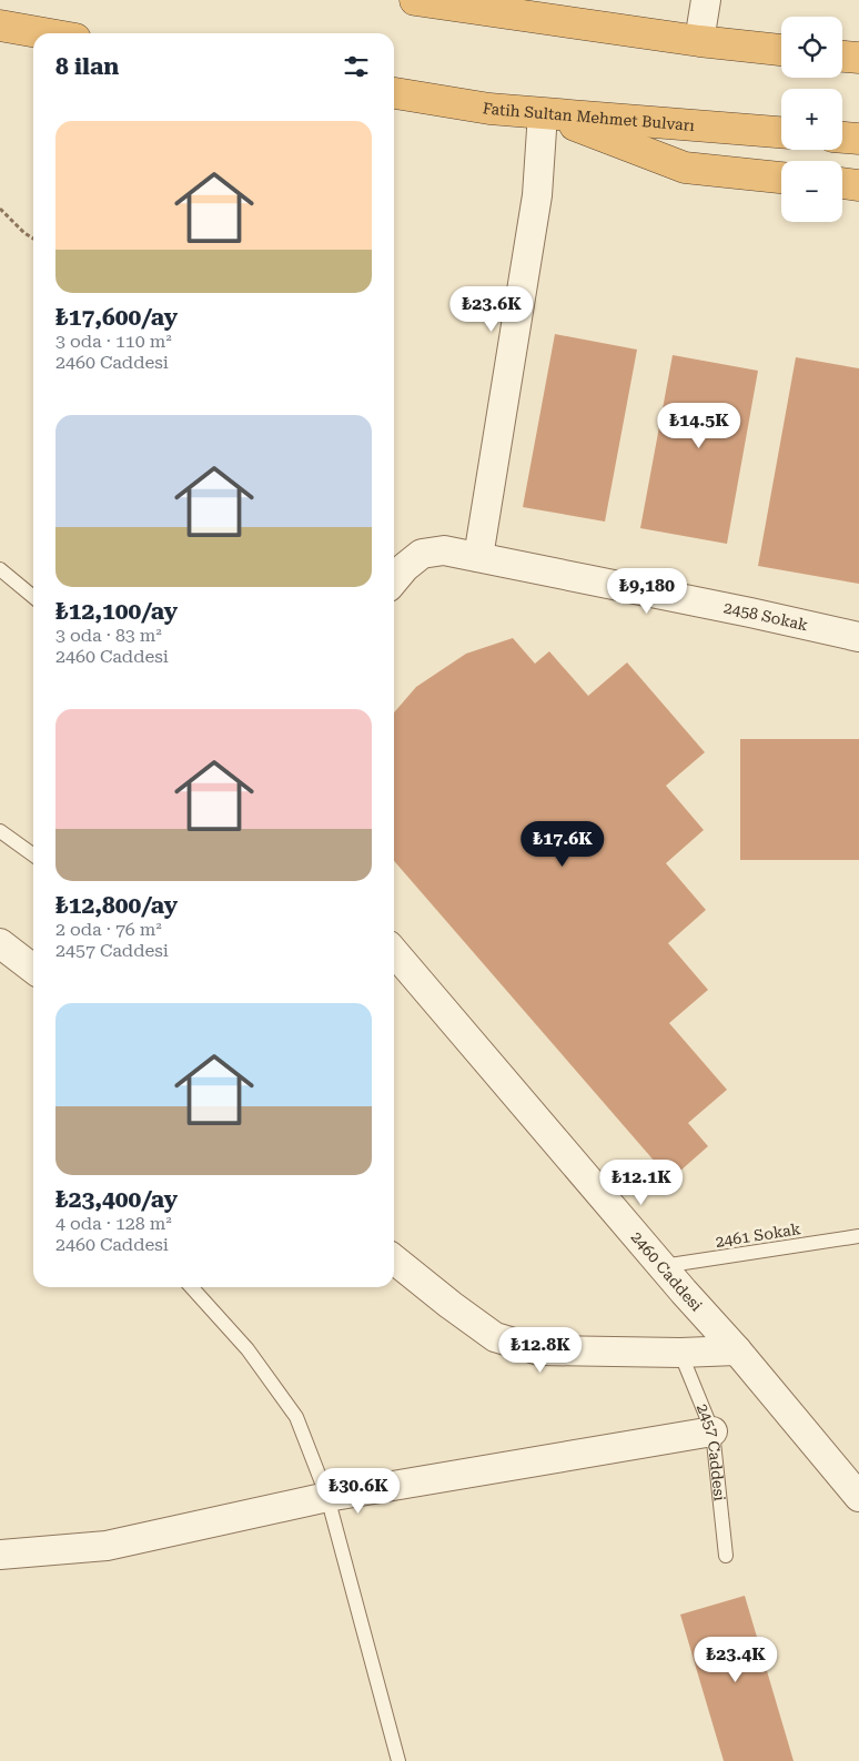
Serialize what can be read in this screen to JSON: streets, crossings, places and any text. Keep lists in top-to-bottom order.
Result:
{
  "streets": {
    "highway": ["Fatih Sultan Mehmet Bulvarı"],
    "street": ["2458 Sokak", "2460 Caddesi"],
    "lane": ["2461 Sokak", "2457 Caddesi"]
  },
  "crossings": [
    ["2461 Sokak", "2460 Caddesi"]
  ],
  "page": {
    "map_buttons": ["+", "−"],
    "heading": "8 ilan",
    "list": [
      {
        "name": "₺17,600/ay",
        "note": "3 oda · 110 m² · 2460 Caddesi"
      },
      {
        "name": "₺12,100/ay",
        "note": "3 oda · 83 m² · 2460 Caddesi"
      },
      {
        "name": "₺12,800/ay",
        "note": "2 oda · 76 m² · 2457 Caddesi"
      },
      {
        "name": "₺23,400/ay",
        "note": "4 oda · 128 m² · 2460 Caddesi"
      }
    ],
    "price": [
      "₺23.6K",
      "₺14.5K",
      "₺9,180",
      "₺17.6K",
      "₺12.1K",
      "₺12.8K",
      "₺30.6K",
      "₺23.4K"
    ]
  }
}
